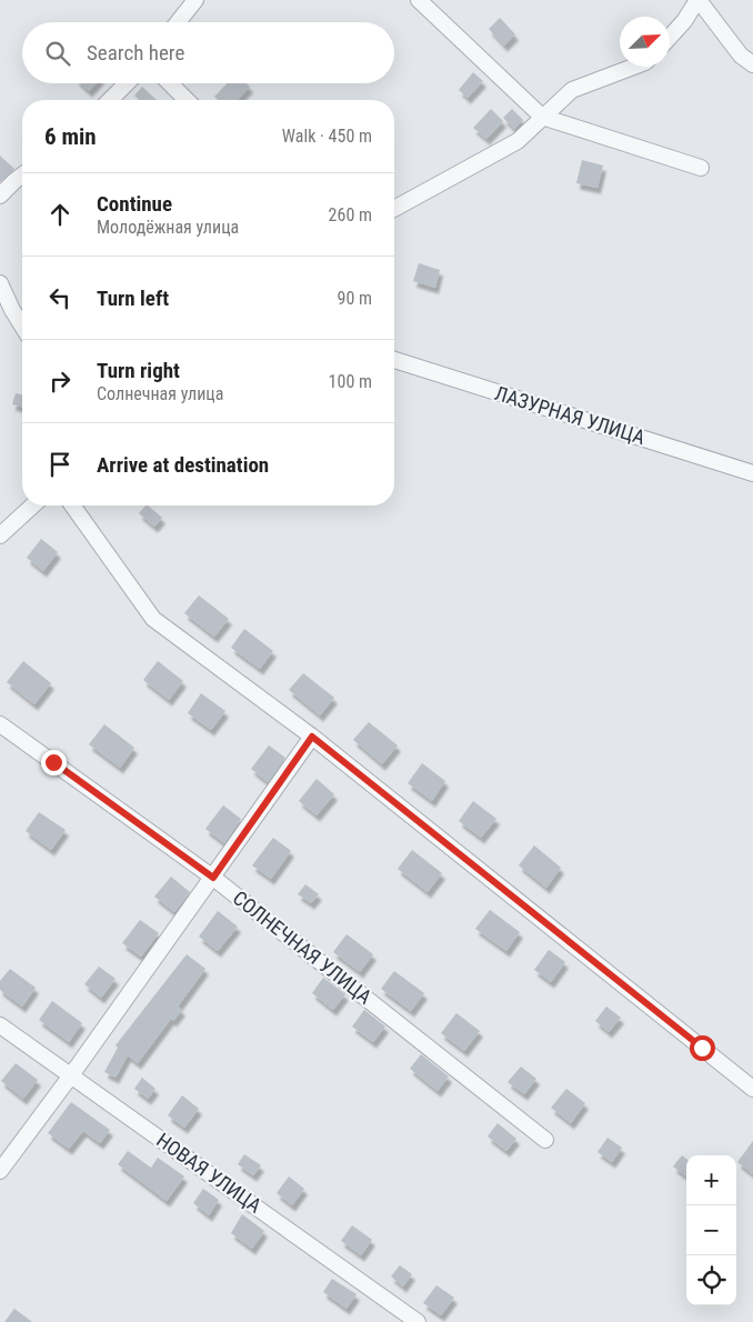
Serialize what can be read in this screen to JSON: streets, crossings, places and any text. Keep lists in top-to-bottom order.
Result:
{
  "streets": {
    "street": ["ЛАЗУРНАЯ УЛИЦА", "СОЛНЕЧНАЯ УЛИЦА", "НОВАЯ УЛИЦА"]
  },
  "north": "top right",
  "page": {
    "search": "Search here",
    "heading": ["6 min", "Walk · 450 m"],
    "list": [
      ["Continue", "Молодёжная улица", "260 m"],
      ["Turn left", "90 m"],
      ["Turn right", "Солнечная улица", "100 m"],
      "Arrive at destination"
    ],
    "map_buttons": ["+", "−"]
  }
}
